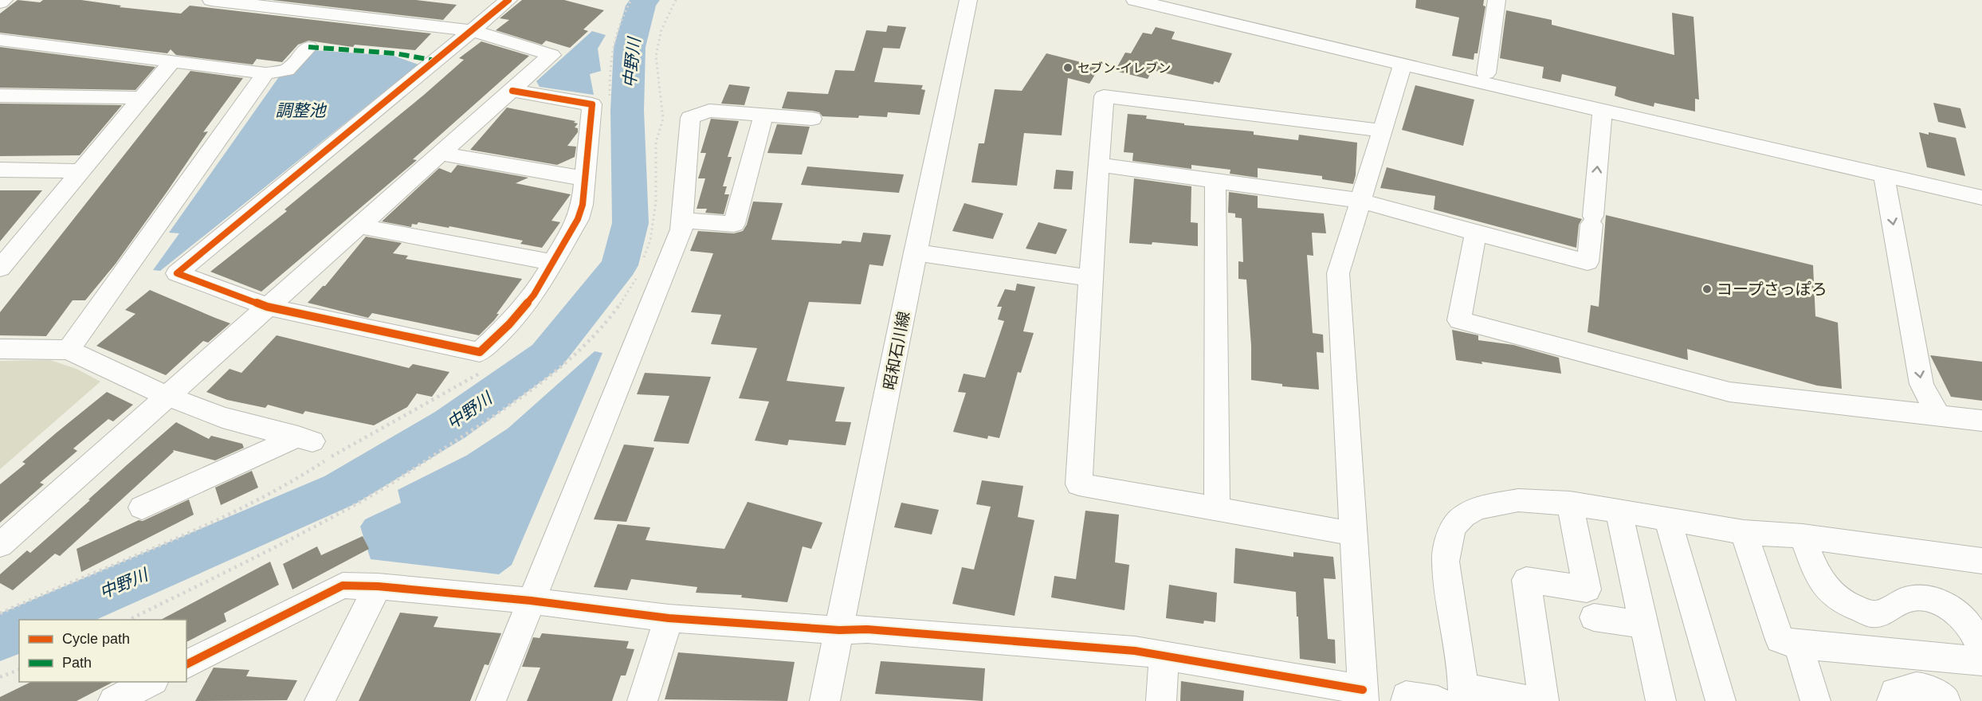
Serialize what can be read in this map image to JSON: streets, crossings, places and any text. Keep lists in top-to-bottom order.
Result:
{
  "streets": {
    "street": ["昭和石川線"]
  },
  "water": ["中野川", "調整池"],
  "places": ["セブン-イレブン", "コープさっぽろ"],
  "legend": ["Cycle path", "Path"]
}
